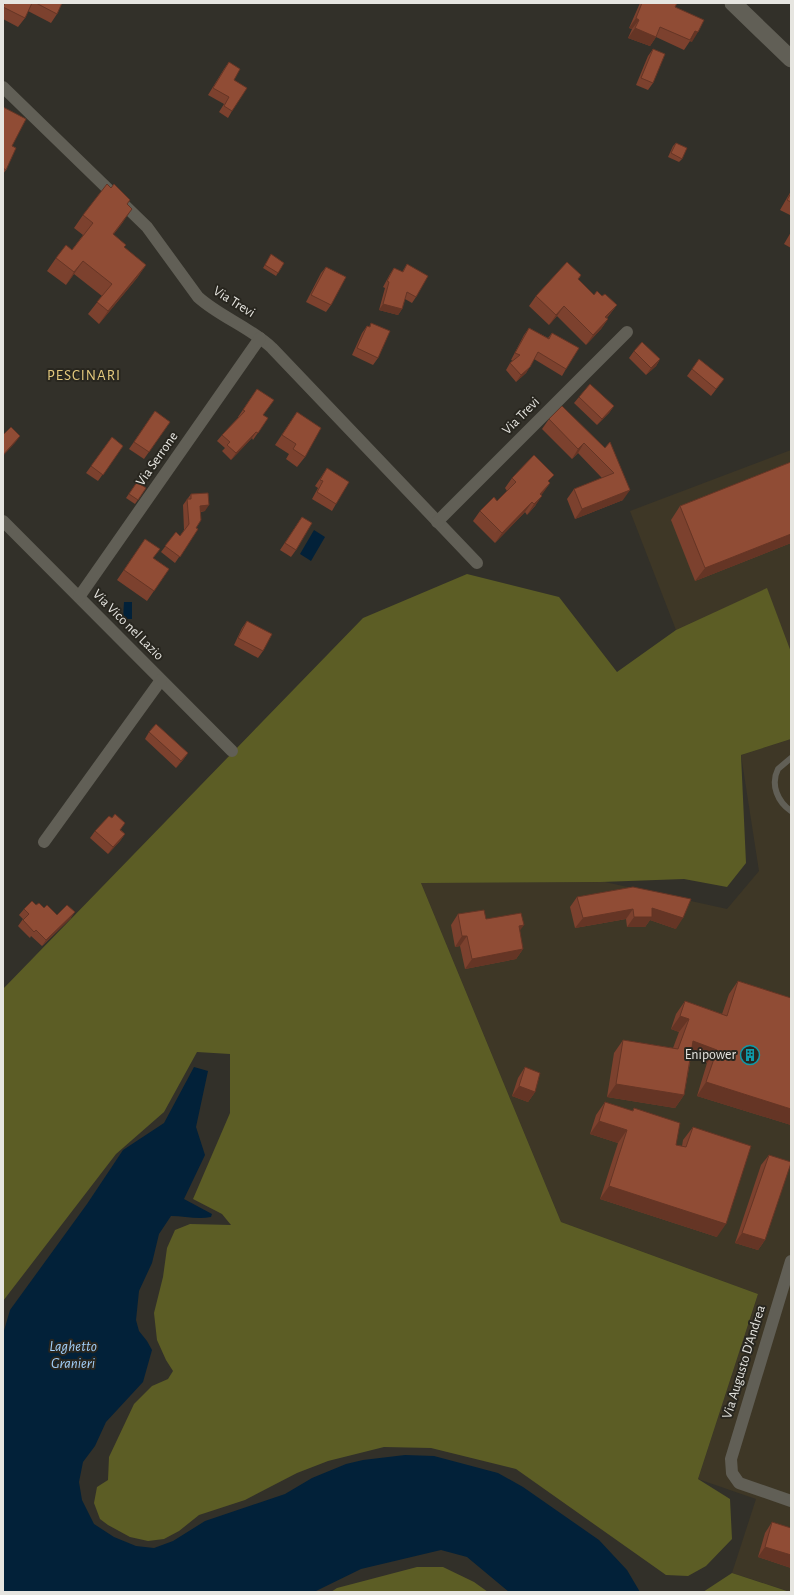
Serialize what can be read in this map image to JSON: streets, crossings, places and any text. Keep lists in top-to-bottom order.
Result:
{
  "streets": {
    "street": [
      "Via Trevi",
      "Via Serrone",
      "Via Vico nel Lazio",
      "Via Augusto D'Andrea"
    ]
  },
  "crossings": [
    ["Via Trevi", "Via Serrone"],
    ["Via Serrone", "Via Vico nel Lazio"]
  ],
  "districts": ["PESCINARI"],
  "water": ["Laghetto Granieri"],
  "places": {
    "building": ["Enipower"]
  }
}
